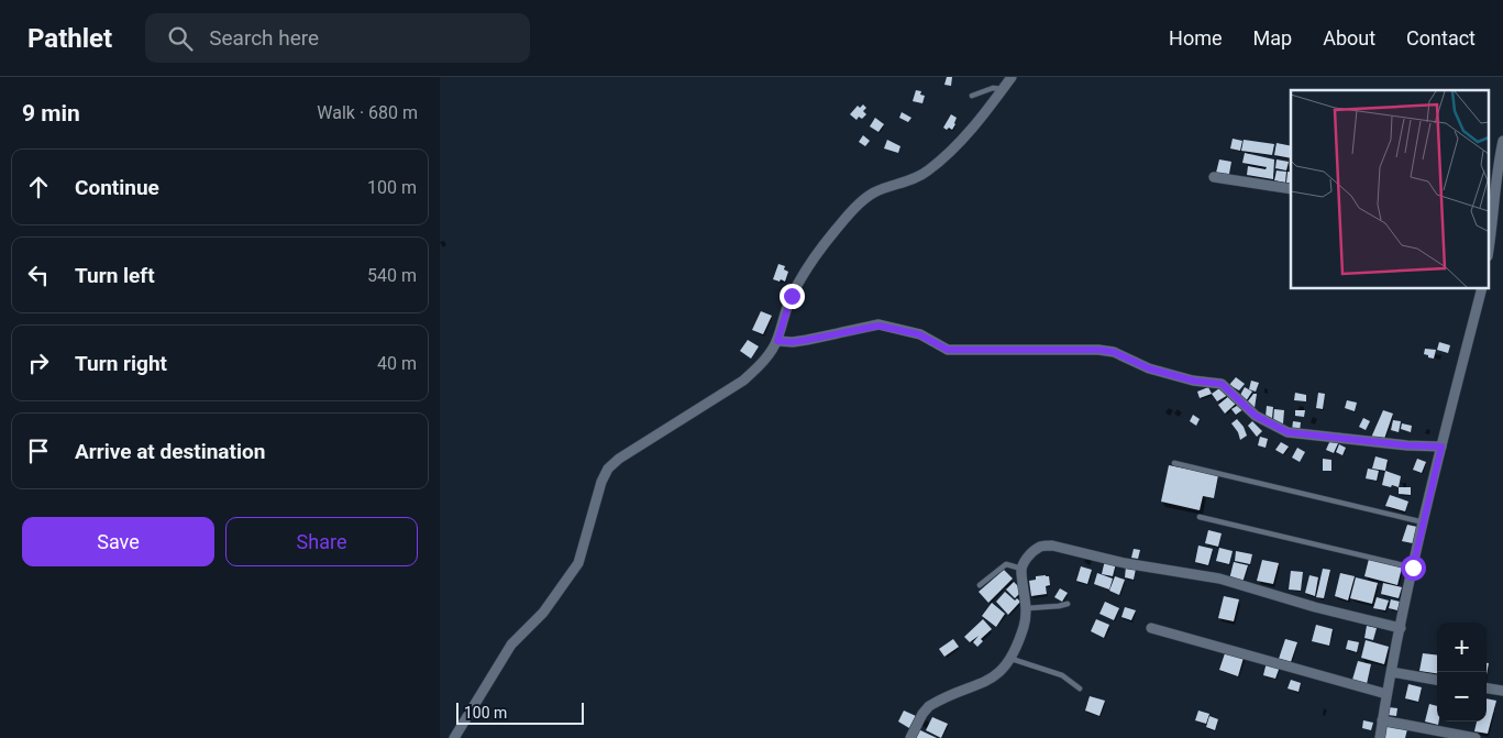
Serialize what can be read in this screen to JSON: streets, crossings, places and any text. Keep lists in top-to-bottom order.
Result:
{
  "scale_bar": "100 m",
  "page": {
    "header": "Pathlet",
    "search": "Search here",
    "nav": [
      "Home",
      "Map",
      "About",
      "Contact"
    ],
    "heading": ["9 min", "Walk · 680 m"],
    "list": [
      ["Continue", "100 m"],
      ["Turn left", "540 m"],
      ["Turn right", "40 m"],
      "Arrive at destination"
    ],
    "buttons": ["Save", "Share"],
    "map_buttons": ["+", "−"],
    "scale": "100 m"
  }
}
